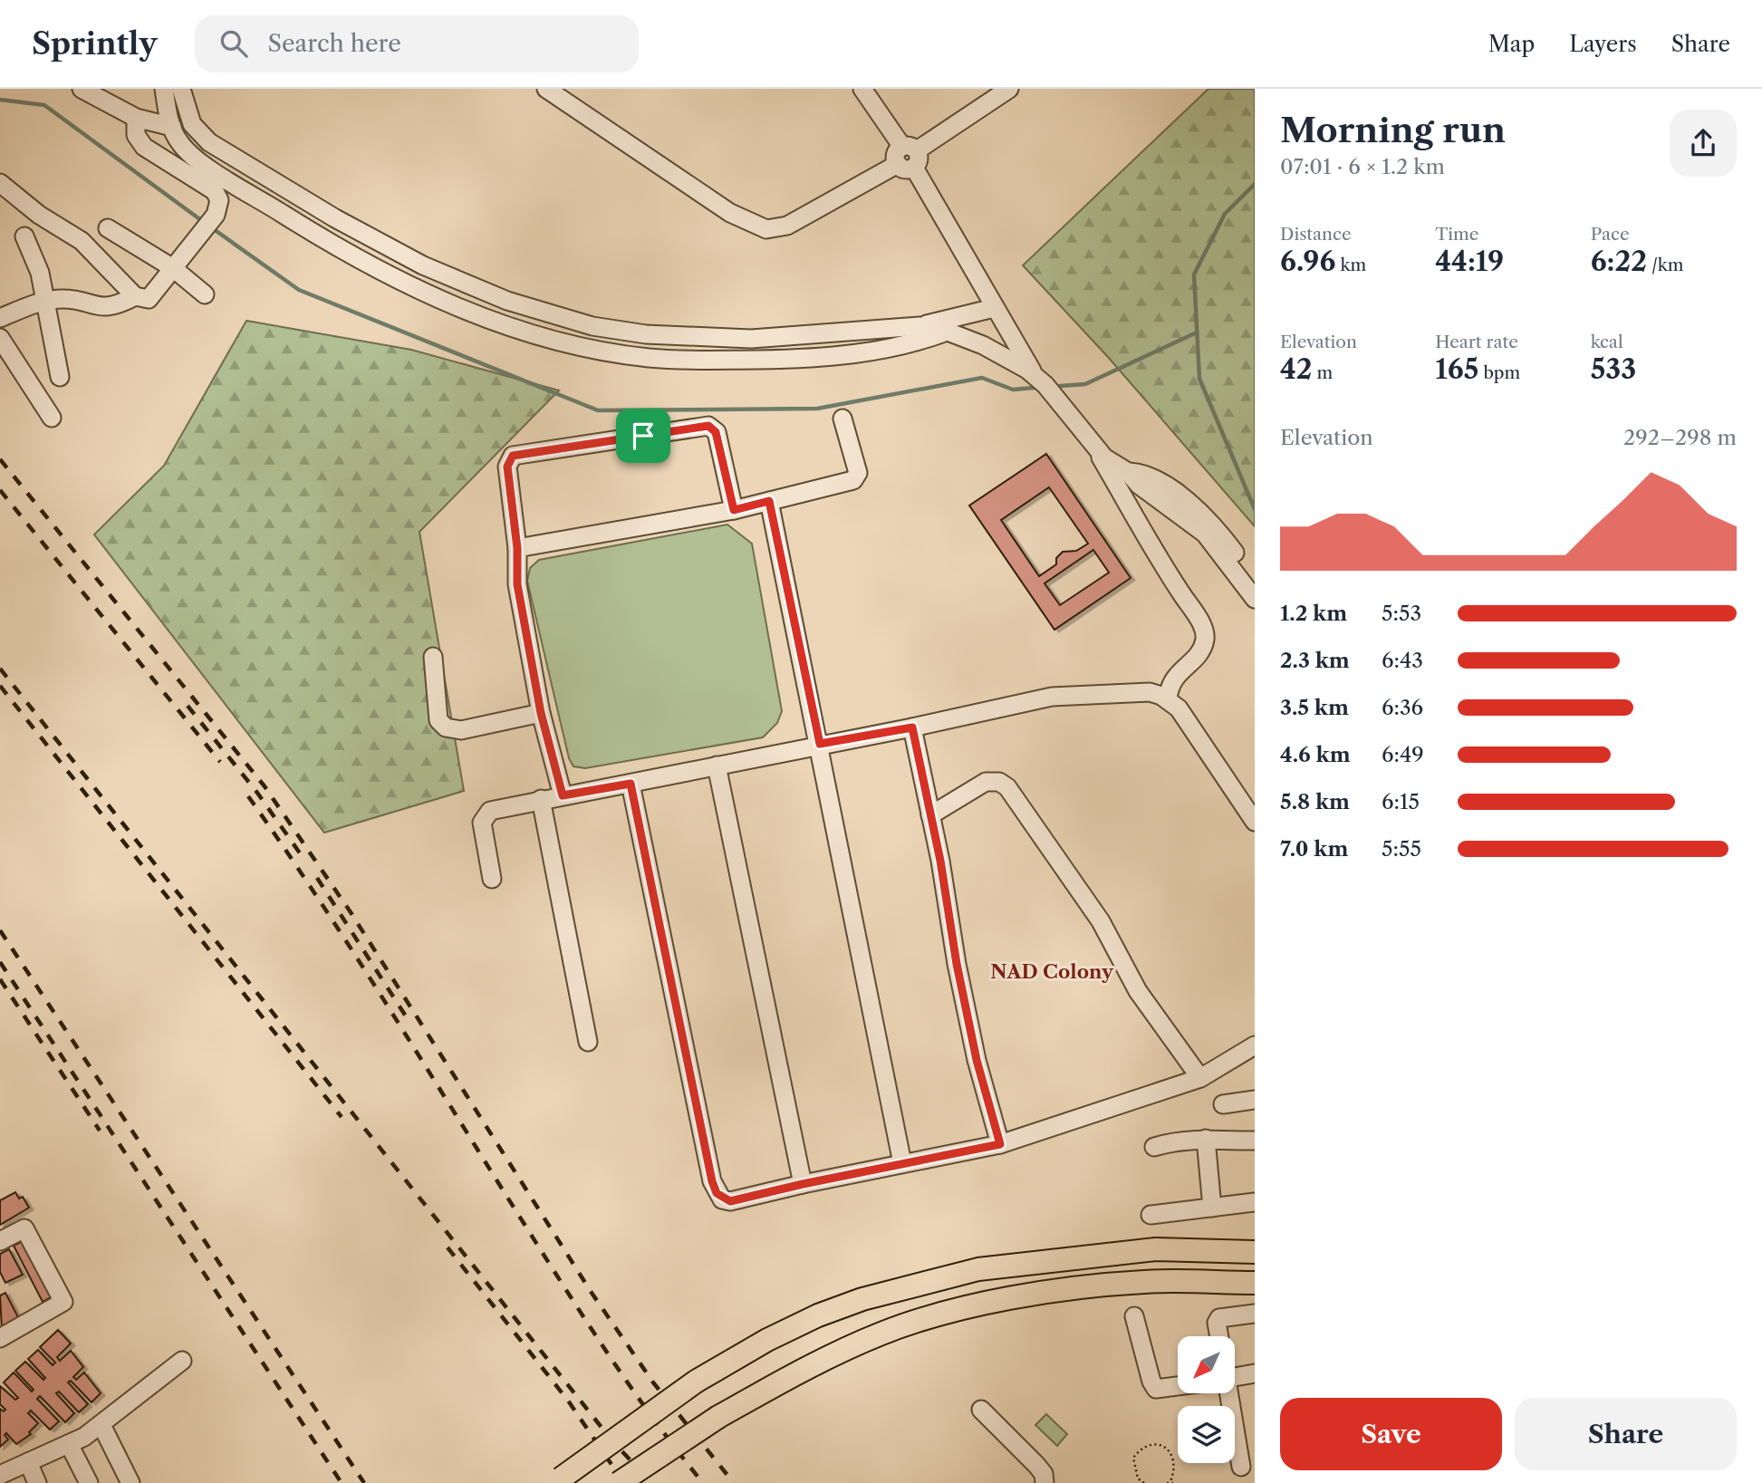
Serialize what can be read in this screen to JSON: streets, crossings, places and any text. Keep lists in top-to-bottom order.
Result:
{
  "districts": ["NAD Colony"],
  "north": "bottom left",
  "page": {
    "header": "Sprintly",
    "search": "Search here",
    "nav": ["Map", "Layers", "Share"],
    "heading": ["Morning run", "07:01 · 6 × 1.2 km"],
    "stats": [
      ["Distance", "6.96 km"],
      ["Time", "44:19"],
      ["Pace", "6:22 /km"],
      ["Elevation", "42 m"],
      ["Heart rate", "165 bpm"],
      ["kcal", "533"]
    ],
    "chart": ["Elevation", "292–298 m"],
    "list": [
      {
        "name": "1.2 km",
        "note": "5:53"
      },
      {
        "name": "2.3 km",
        "note": "6:43"
      },
      {
        "name": "3.5 km",
        "note": "6:36"
      },
      {
        "name": "4.6 km",
        "note": "6:49"
      },
      {
        "name": "5.8 km",
        "note": "6:15"
      },
      {
        "name": "7.0 km",
        "note": "5:55"
      }
    ],
    "buttons": ["Save", "Share"]
  }
}
